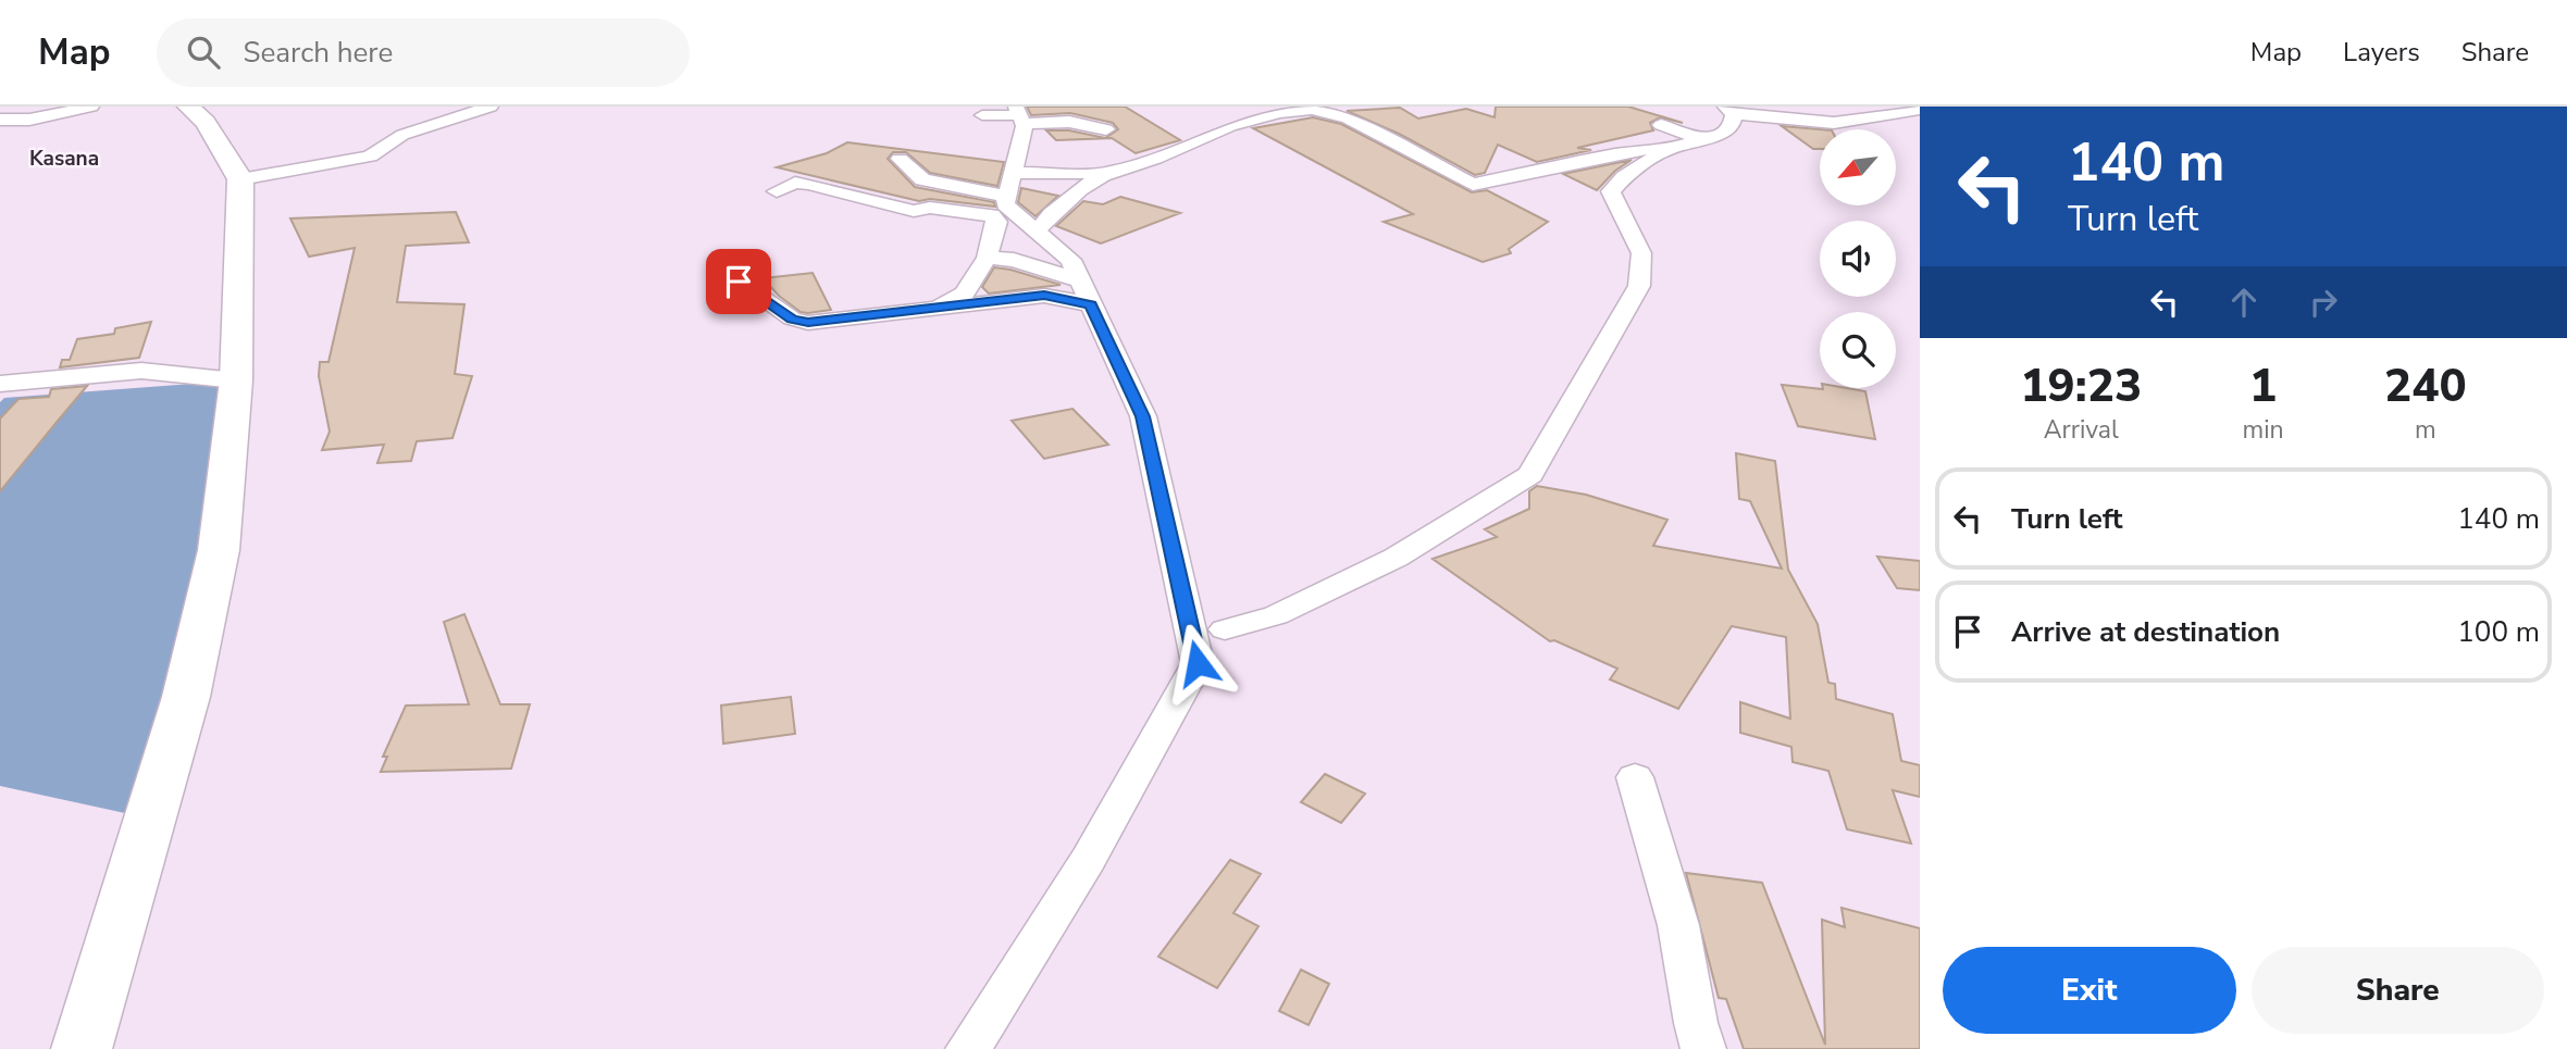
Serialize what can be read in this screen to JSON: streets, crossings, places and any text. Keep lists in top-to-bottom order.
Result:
{
  "districts": ["Kasana"],
  "north": "bottom left",
  "page": {
    "header": "Map",
    "search": "Search here",
    "nav": ["Map", "Layers", "Share"],
    "turn": ["140 m", "Turn left"],
    "eta": [
      "19:23",
      "Arrival",
      "1",
      "min",
      "240",
      "m"
    ],
    "list": [
      {
        "name": "Turn left",
        "value": "140 m"
      },
      {
        "name": "Arrive at destination",
        "value": "100 m"
      }
    ],
    "buttons": ["Exit", "Share"]
  }
}
